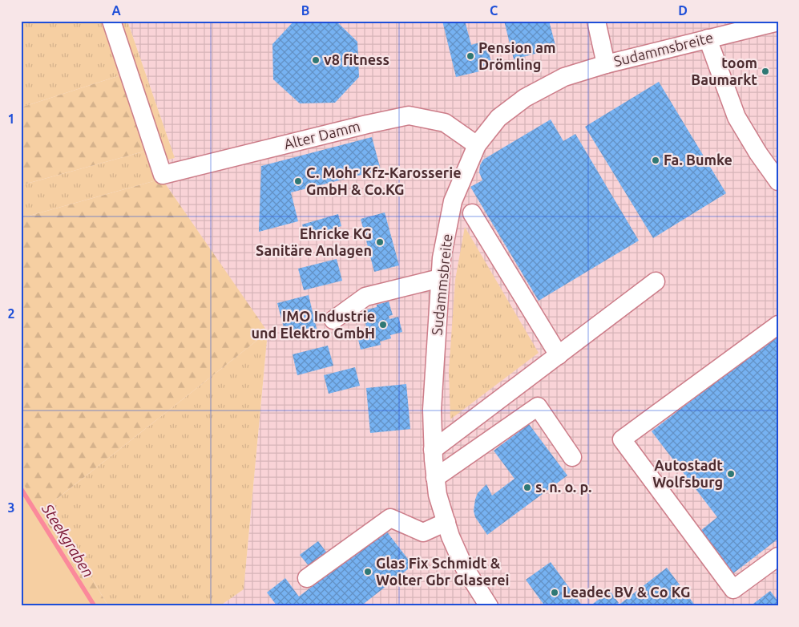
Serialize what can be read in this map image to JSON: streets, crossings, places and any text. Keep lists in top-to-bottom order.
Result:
{
  "streets": {
    "street": ["Sudammsbreite", "Alter Damm"]
  },
  "crossings": [
    ["Sudammsbreite", "Alter Damm"]
  ],
  "water": ["Steekgraben"],
  "places": [
    "Pension am Drömling",
    "v8 fitness",
    "toom Baumarkt",
    "Fa. Bumke",
    "C. Mohr Kfz-Karosserie GmbH & Co.KG",
    "Ehricke KG Sanitäre Anlagen",
    "IMO Industrie und Elektro GmbH",
    "Autostadt Wolfsburg",
    "s. n. o. p.",
    "Glas Fix Schmidt & Wolter Gbr Glaserei",
    "Leadec BV & Co KG"
  ],
  "grid": {
    "columns": [
      "A",
      "B",
      "C",
      "D"
    ],
    "rows": ["1", "2", "3"]
  }
}
